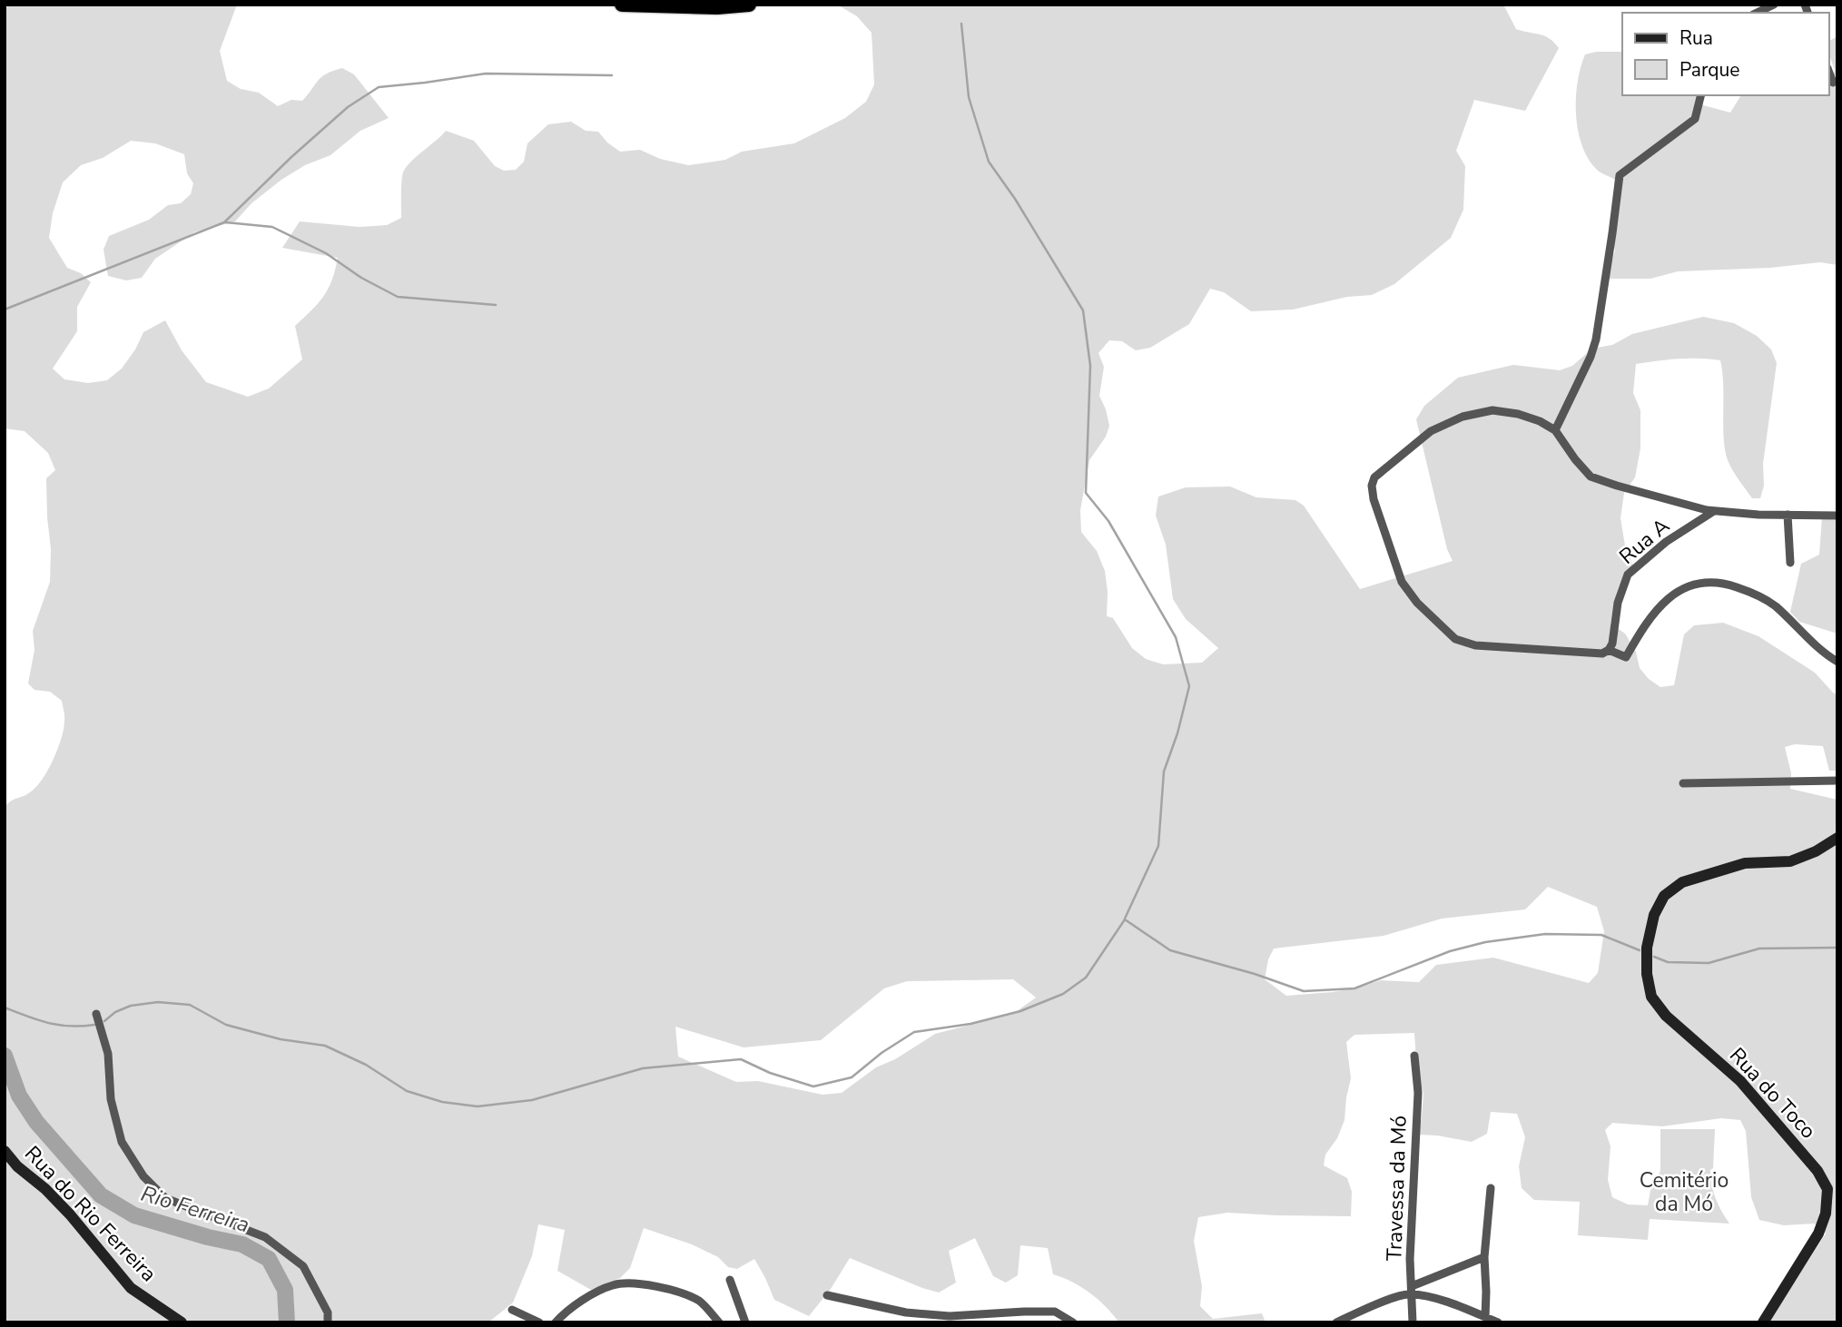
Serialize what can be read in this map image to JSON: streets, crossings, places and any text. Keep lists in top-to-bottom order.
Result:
{
  "streets": {
    "street": [
      "Rua A",
      "Rua do Toco",
      "Travessa da Mó",
      "Rua do Rio Ferreira"
    ]
  },
  "water": ["Rio Ferreira"],
  "parks": ["Cemitério da Mó"],
  "legend": ["Rua", "Parque"]
}
